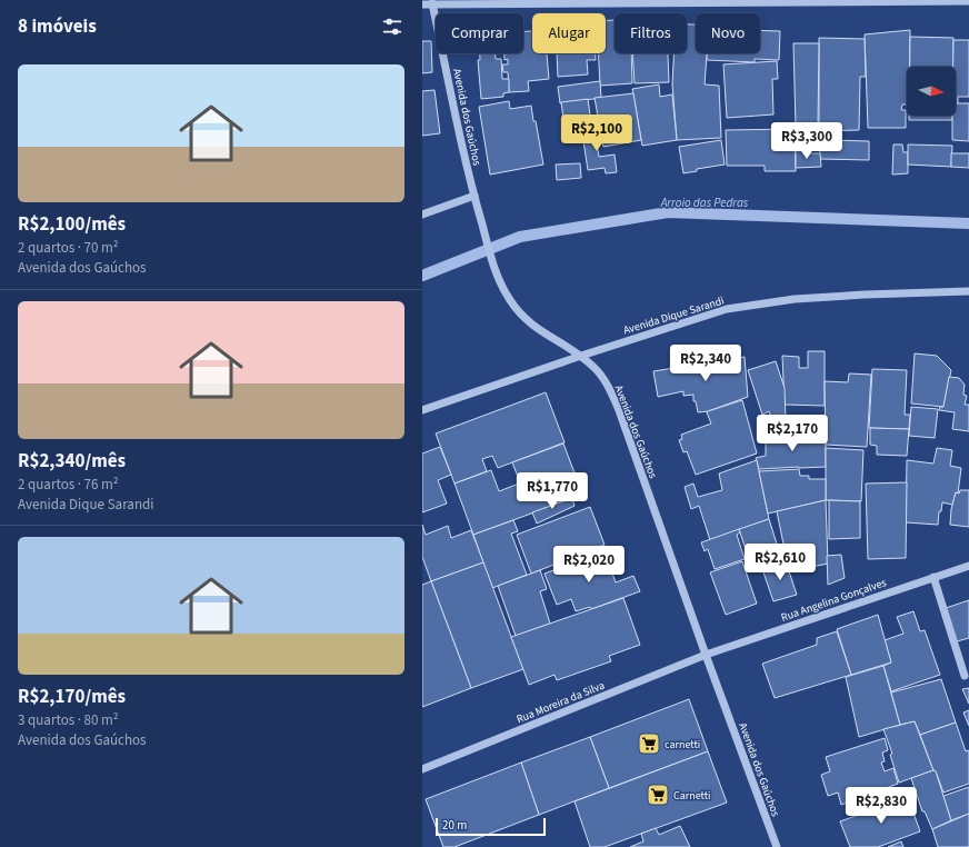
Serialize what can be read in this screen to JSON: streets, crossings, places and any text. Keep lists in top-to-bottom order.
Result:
{
  "streets": {
    "street": [
      "Avenida dos Gaúchos",
      "Avenida Dique Sarandi",
      "Rua Angelina Gonçalves",
      "Rua Moreira da Silva"
    ]
  },
  "crossings": [
    ["Avenida dos Gaúchos", "Avenida Dique Sarandi"],
    ["Avenida dos Gaúchos", "Rua Angelina Gonçalves"],
    ["Avenida dos Gaúchos", "Rua Moreira da Silva"],
    ["Rua Angelina Gonçalves", "Rua Moreira da Silva"]
  ],
  "water": ["Arroio das Pedras"],
  "places": {
    "supermarket": ["carnetti", "Carnetti"]
  },
  "scale_bar": "20 m",
  "north": "right",
  "page": {
    "heading": "8 imóveis",
    "chip": [
      "Comprar",
      "Alugar",
      "Filtros",
      "Novo"
    ],
    "list": [
      {
        "name": "R$2,100/mês",
        "note": "2 quartos · 70 m² · Avenida dos Gaúchos"
      },
      {
        "name": "R$2,340/mês",
        "note": "2 quartos · 76 m² · Avenida Dique Sarandi"
      },
      {
        "name": "R$2,170/mês",
        "note": "3 quartos · 80 m² · Avenida dos Gaúchos"
      }
    ],
    "price": [
      "R$2,100",
      "R$3,300",
      "R$2,340",
      "R$2,170",
      "R$1,770",
      "R$2,610",
      "R$2,020",
      "R$2,830"
    ],
    "scale": "20 m"
  }
}
